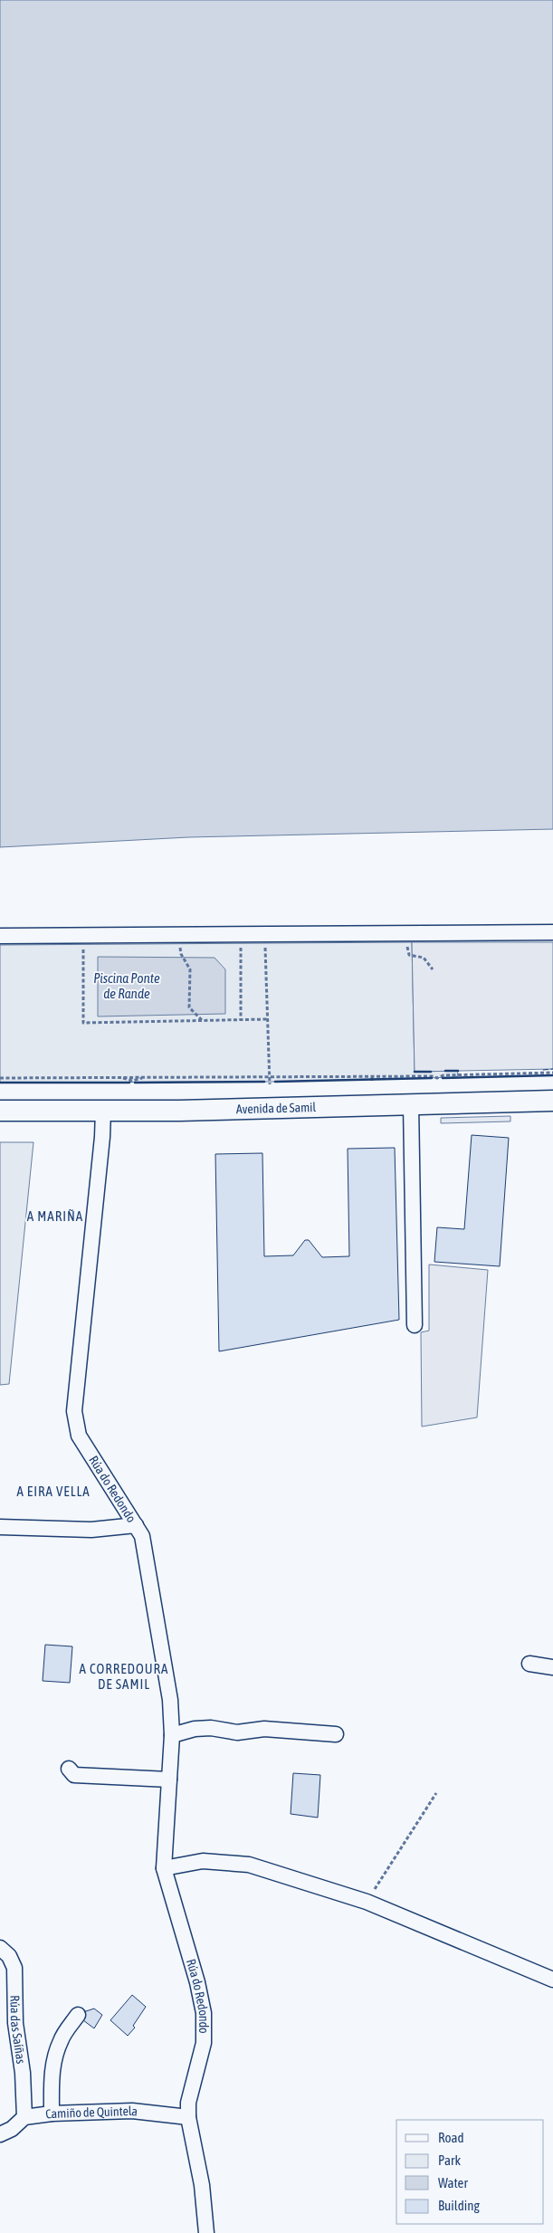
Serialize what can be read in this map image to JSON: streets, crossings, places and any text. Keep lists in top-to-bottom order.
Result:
{
  "streets": {
    "main road": ["Avenida de Samil"],
    "street": ["Rúa do Redondo", "Rúa das Saíñas", "Camiño de Quintela"]
  },
  "crossings": [
    ["Avenida de Samil", "Rúa do Redondo"],
    ["Rúa do Redondo", "Camiño de Quintela"],
    ["Rúa das Saíñas", "Camiño de Quintela"]
  ],
  "districts": ["A MARIÑA", "A EIRA VELLA", "A CORREDOURA DE SAMIL"],
  "water": ["Piscina Ponte de Rande"],
  "legend": [
    "Road",
    "Park",
    "Water",
    "Building"
  ]
}
